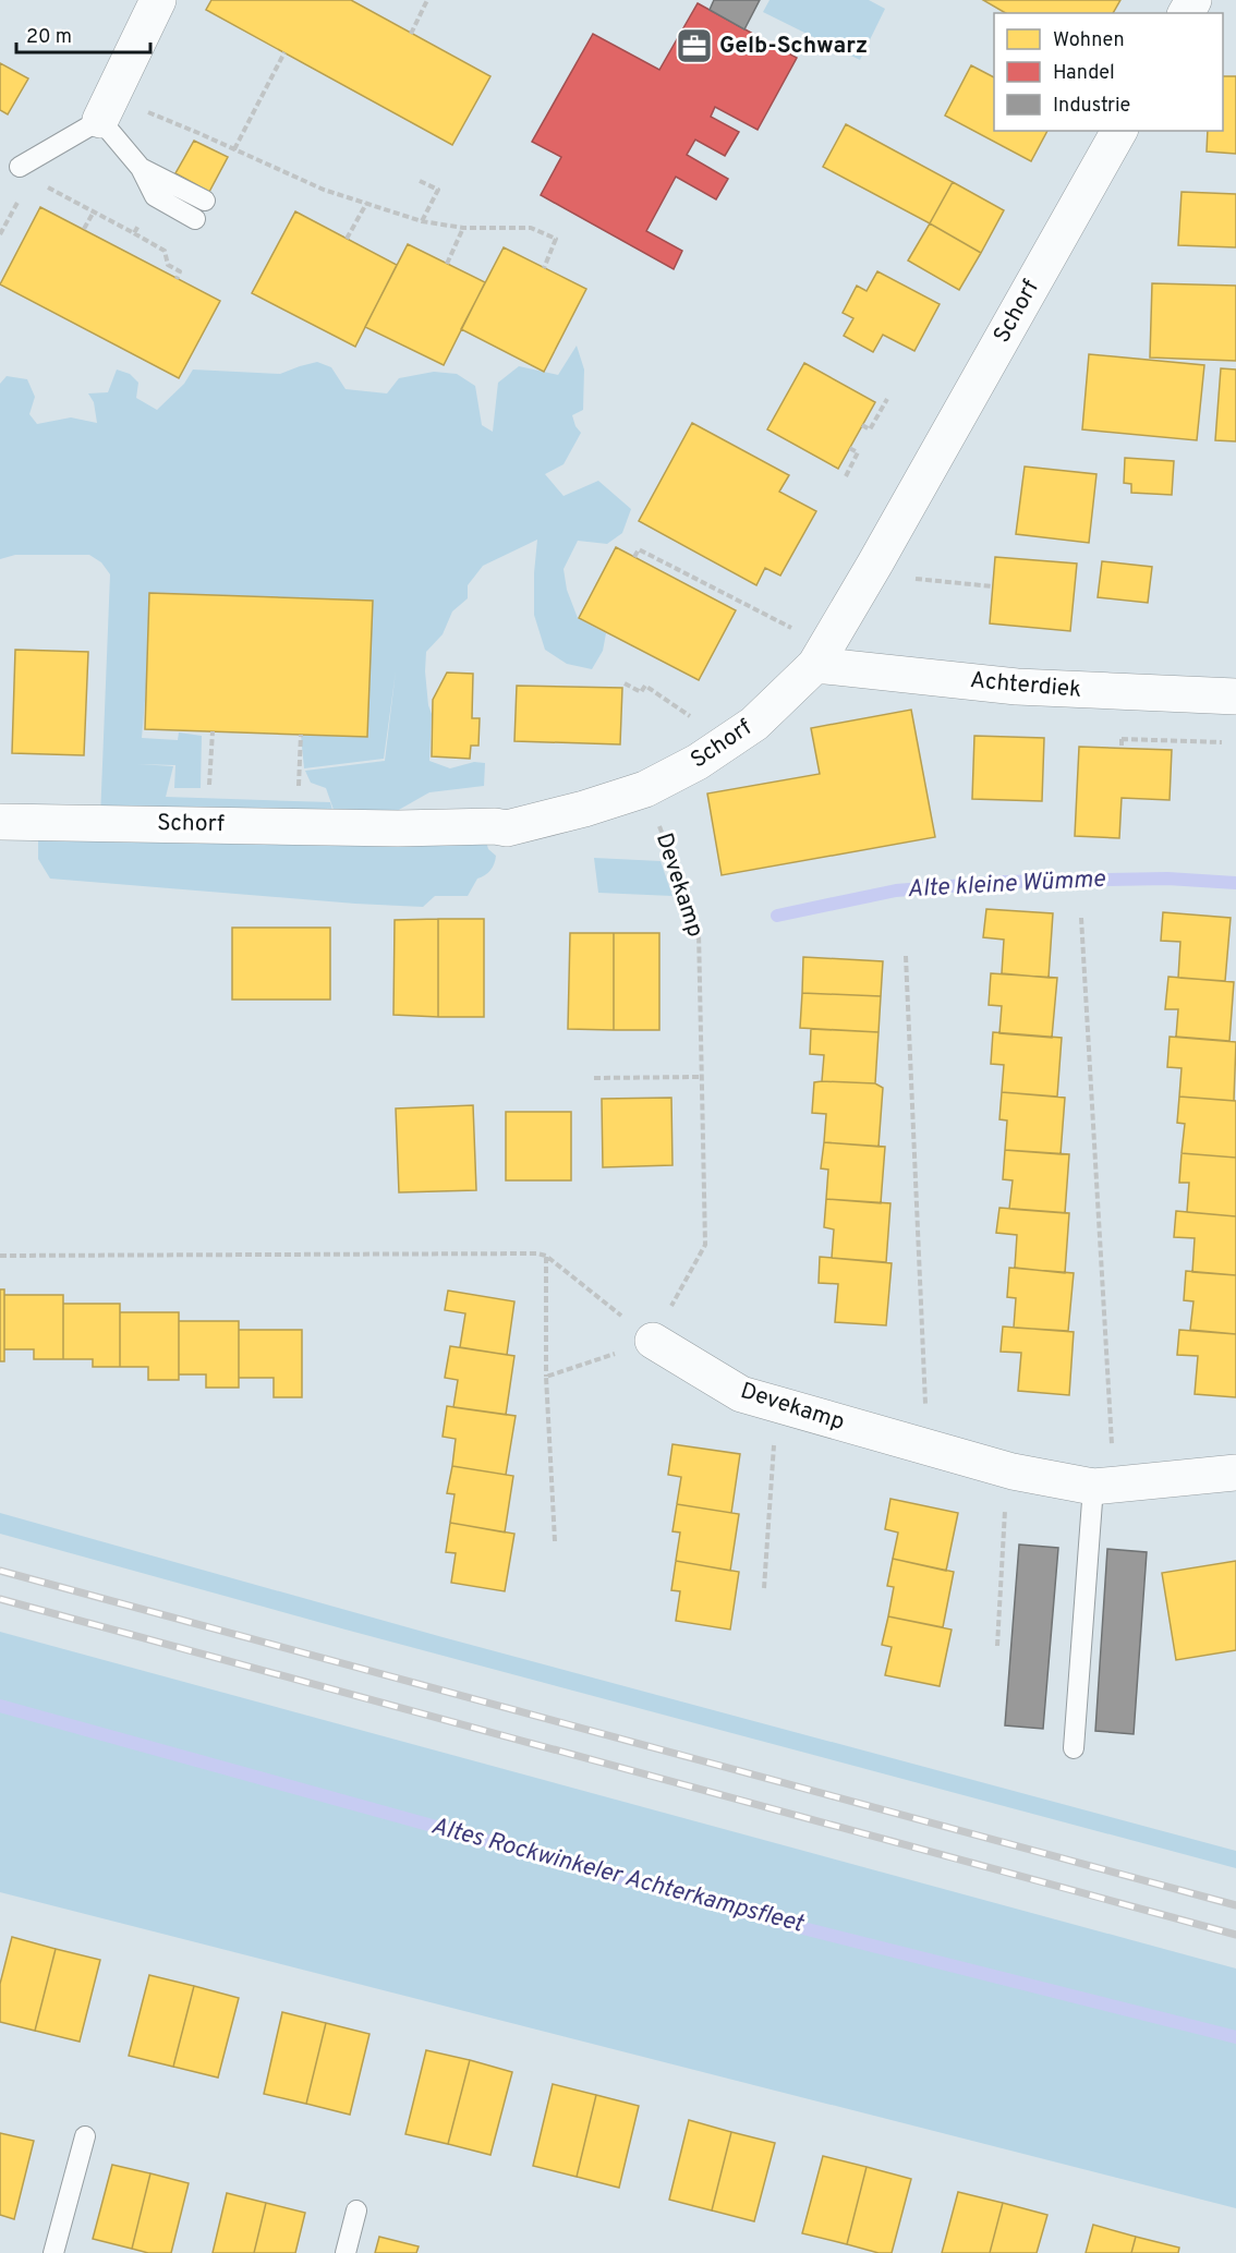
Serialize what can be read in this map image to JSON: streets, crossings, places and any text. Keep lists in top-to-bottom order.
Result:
{
  "streets": {
    "street": ["Schorf", "Achterdiek", "Devekamp"]
  },
  "crossings": [
    ["Schorf", "Achterdiek"],
    ["Schorf", "Devekamp"]
  ],
  "water": ["Alte kleine Wümme", "Altes Rockwinkeler Achterkampsfleet"],
  "places": {
    "office": ["Gelb-Schwarz"]
  },
  "legend": ["Wohnen", "Handel", "Industrie"],
  "scale_bar": "20 m"
}
